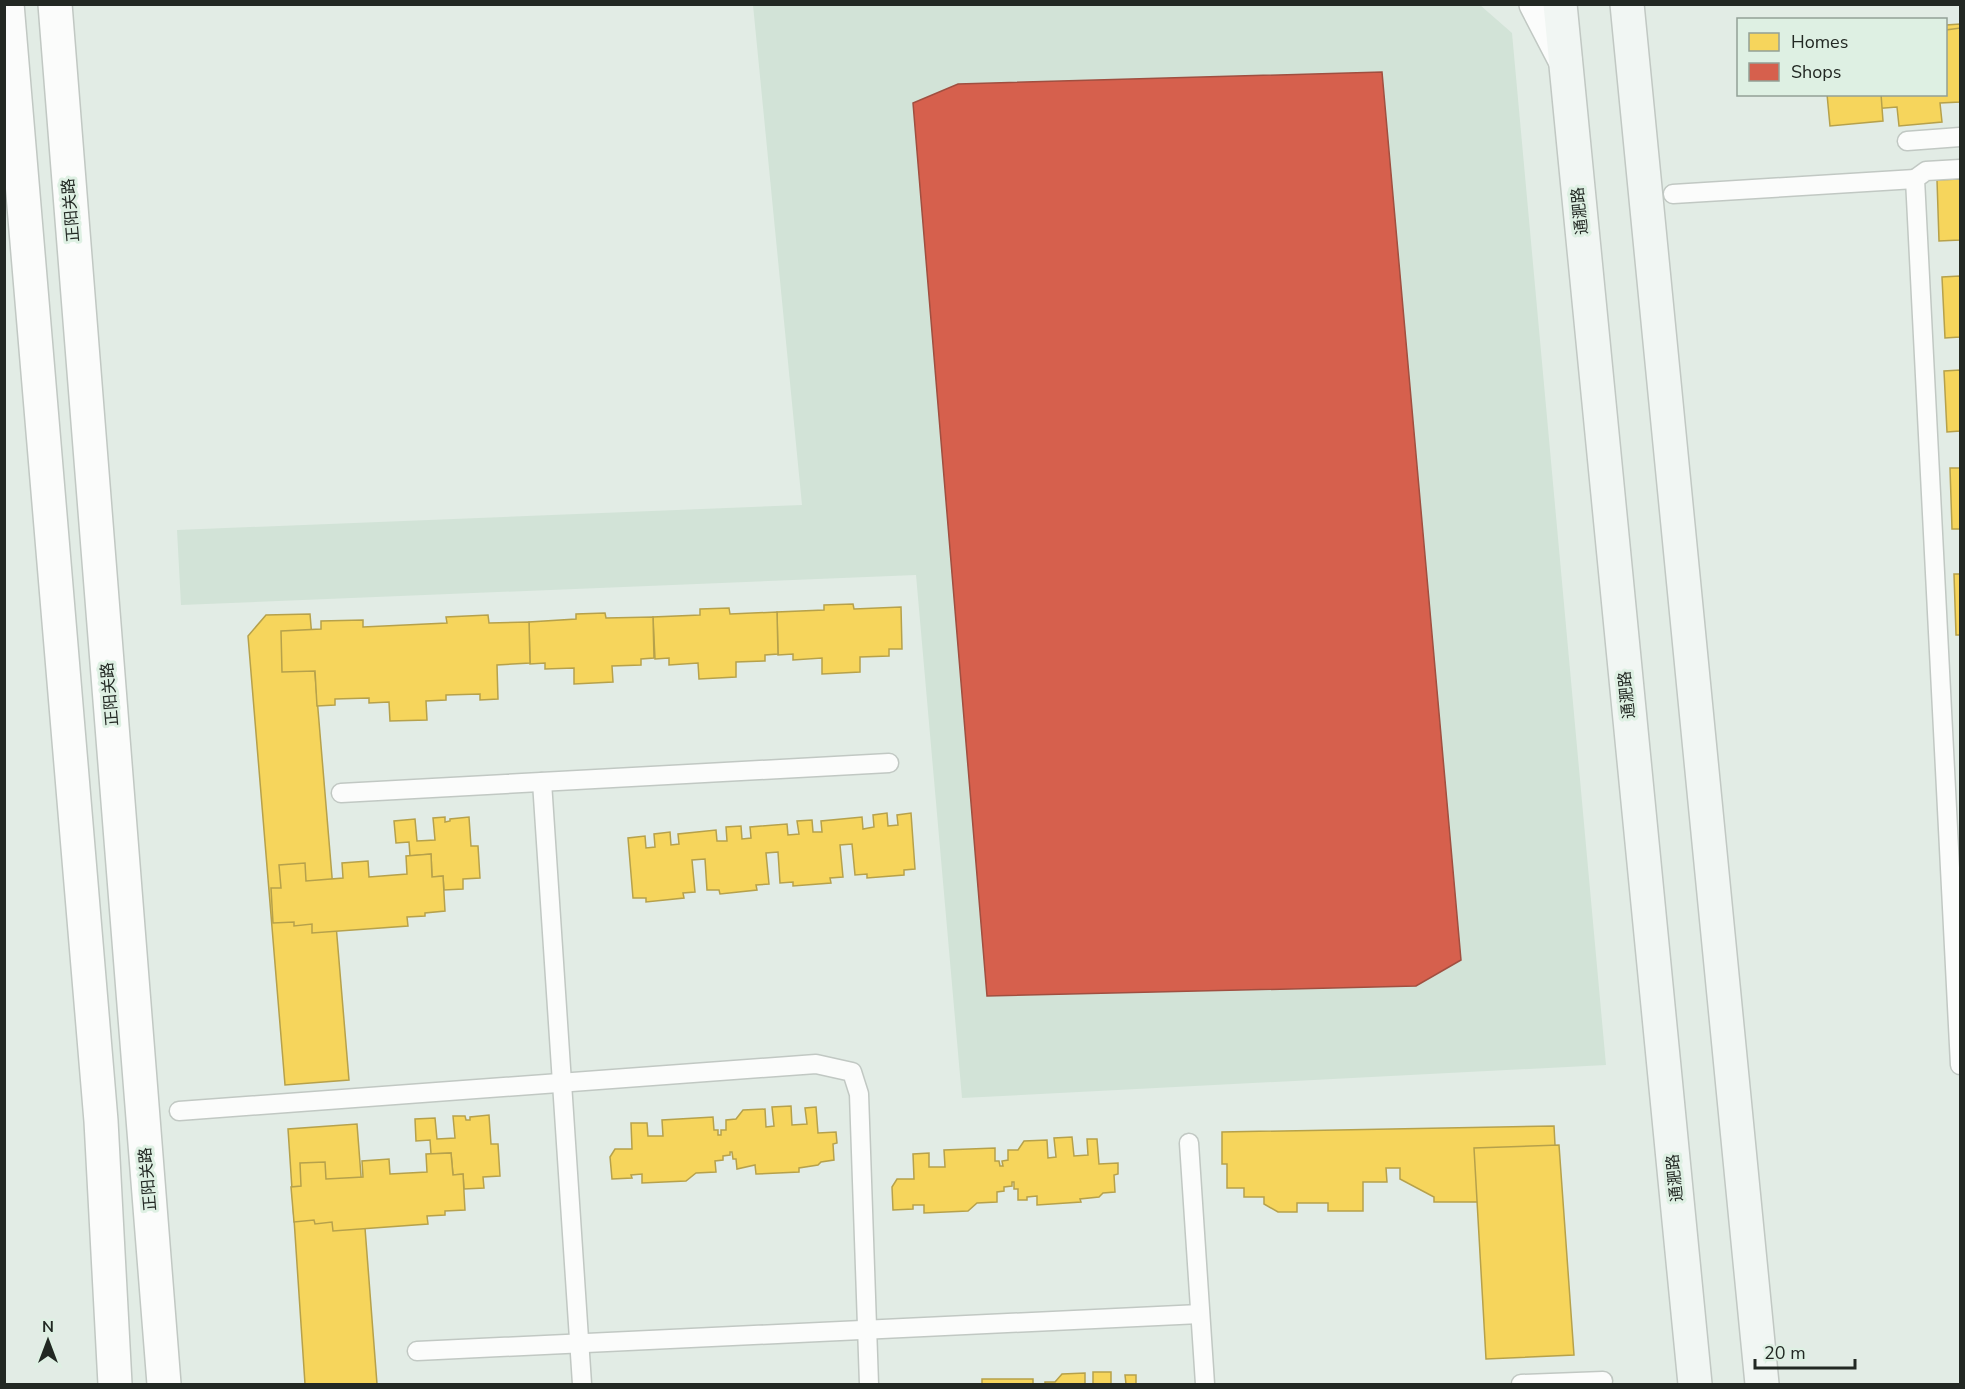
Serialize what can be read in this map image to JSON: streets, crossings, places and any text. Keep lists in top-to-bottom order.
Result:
{
  "streets": {
    "main road": ["通淝路"],
    "street": ["正阳关路"]
  },
  "legend": ["Homes", "Shops"],
  "scale_bar": "20 m",
  "north": "top"
}
